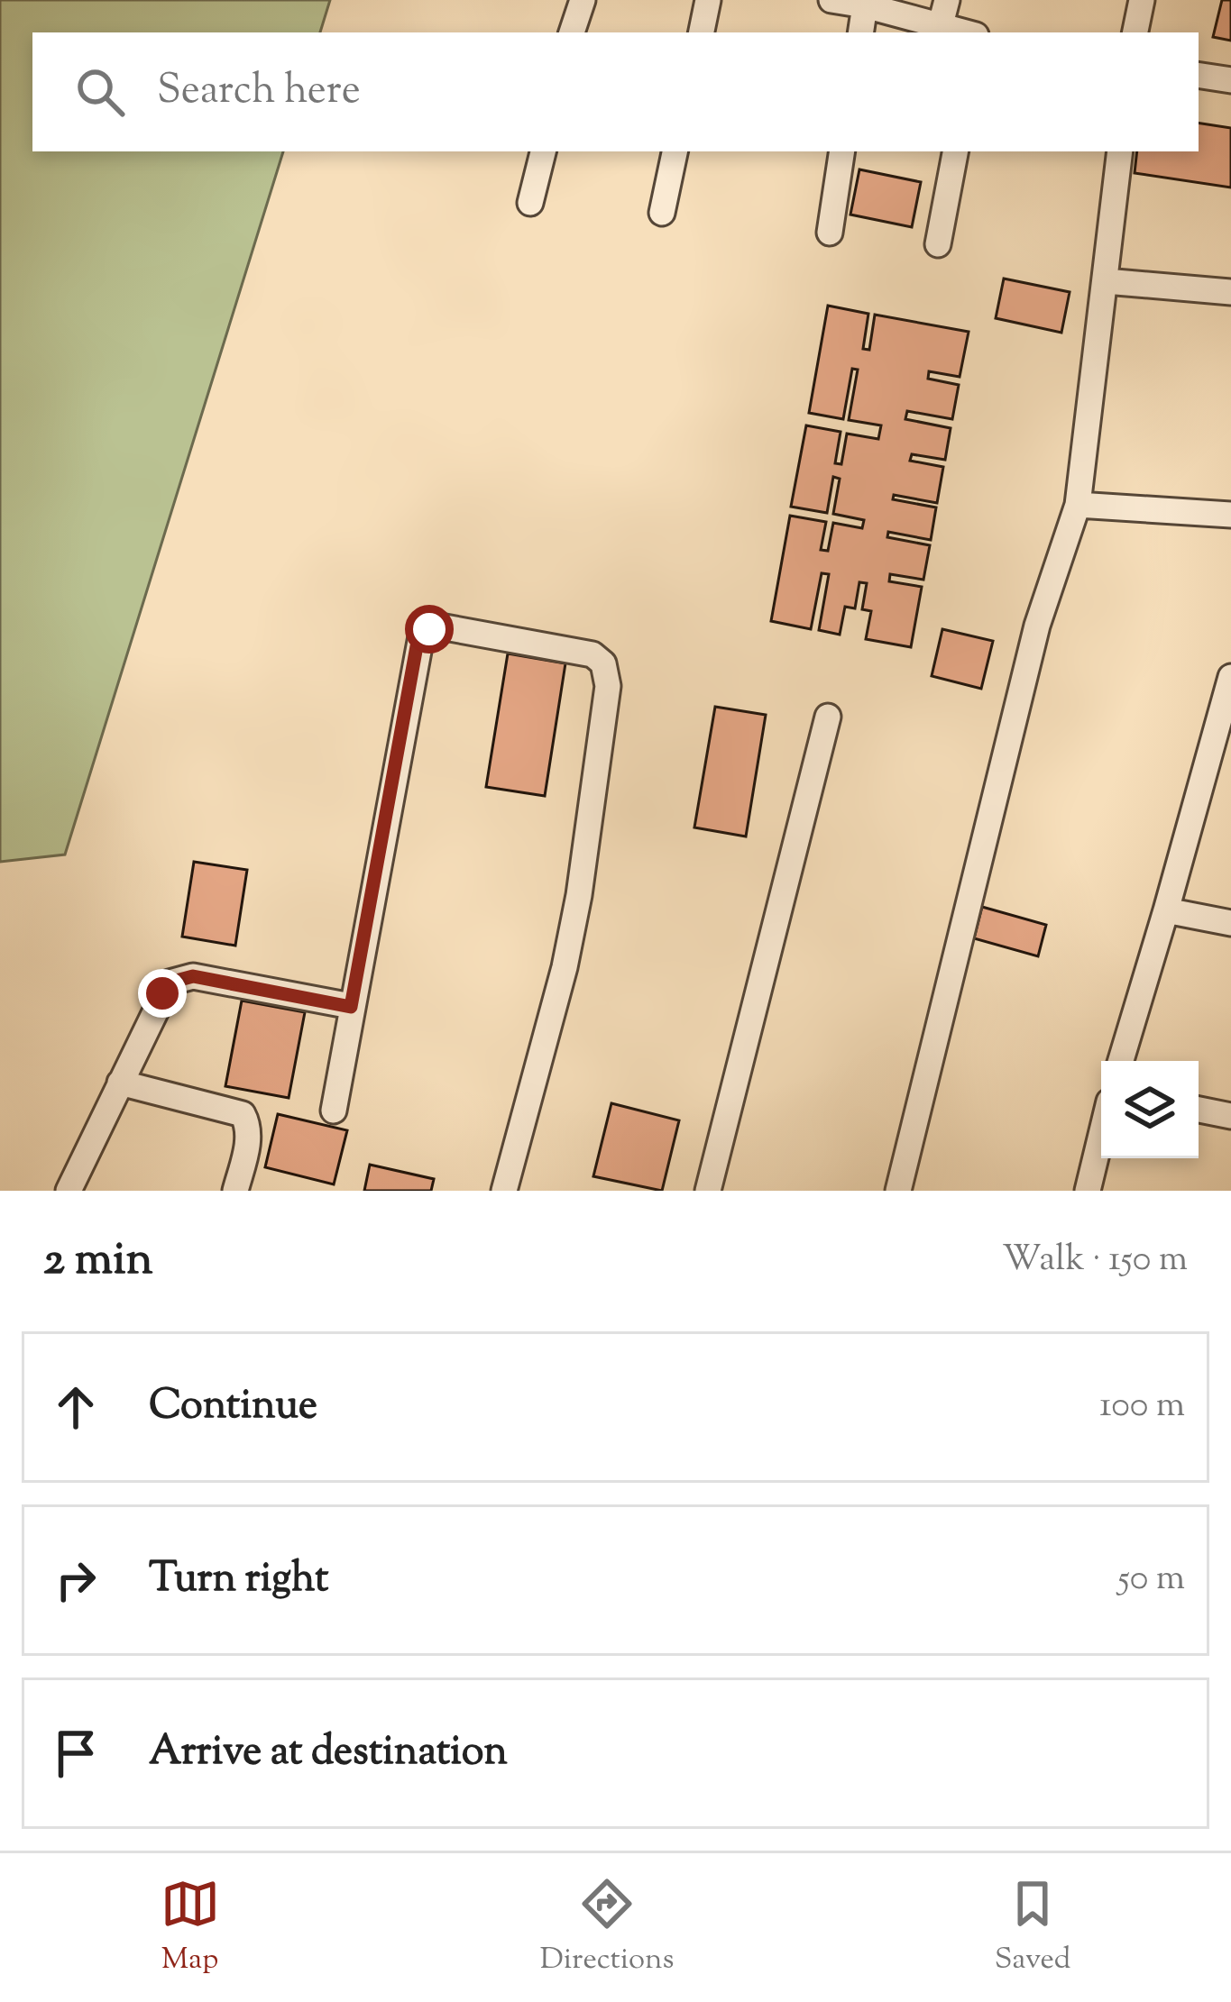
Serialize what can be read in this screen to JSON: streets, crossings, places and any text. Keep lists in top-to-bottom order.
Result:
{
  "page": {
    "search": "Search here",
    "heading": ["2 min", "Walk · 150 m"],
    "list": [
      ["Continue", "100 m"],
      ["Turn right", "50 m"],
      "Arrive at destination"
    ],
    "nav": ["Map", "Directions", "Saved"]
  }
}
